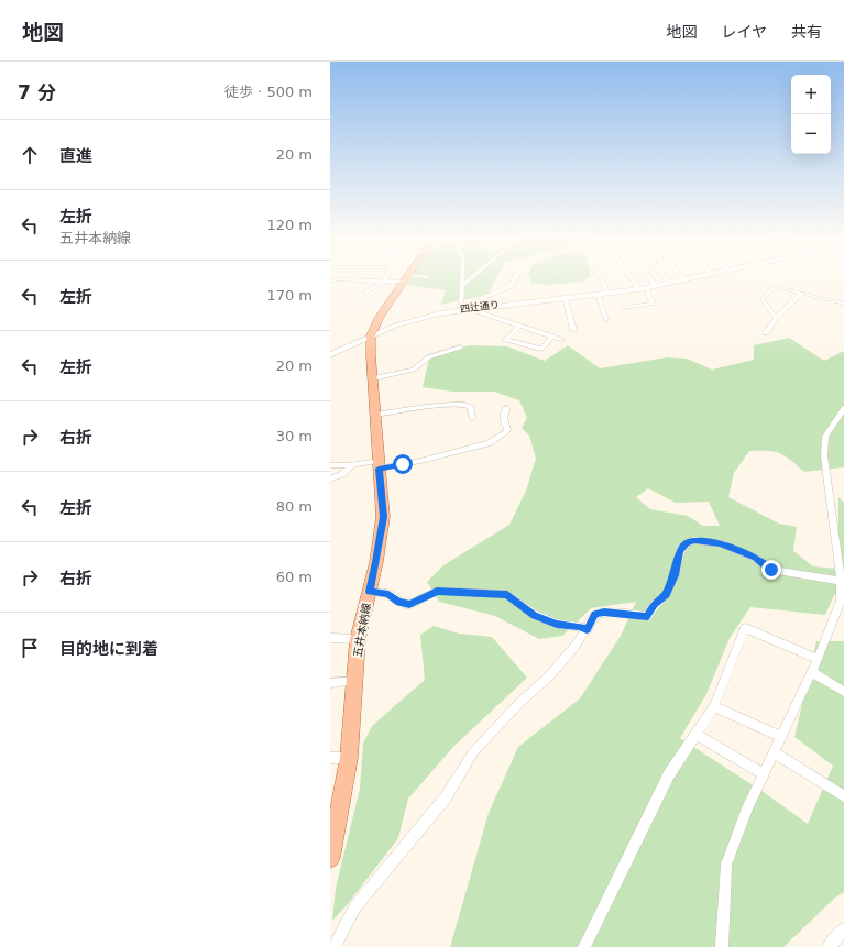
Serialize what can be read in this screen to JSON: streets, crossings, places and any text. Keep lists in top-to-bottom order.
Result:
{
  "streets": {
    "main road": ["五井本納線"],
    "street": ["四辻通り"]
  },
  "crossings": [
    ["四辻通り", "五井本納線"]
  ],
  "page": {
    "header": "地図",
    "nav": ["地図", "レイヤ", "共有"],
    "heading": ["7 分", "徒歩 · 500 m"],
    "map_buttons": ["+", "−"],
    "list": [
      ["直進", "20 m"],
      ["左折", "五井本納線", "120 m"],
      ["左折", "170 m"],
      ["左折", "20 m"],
      ["右折", "30 m"],
      ["左折", "80 m"],
      ["右折", "60 m"],
      "目的地に到着"
    ]
  }
}
